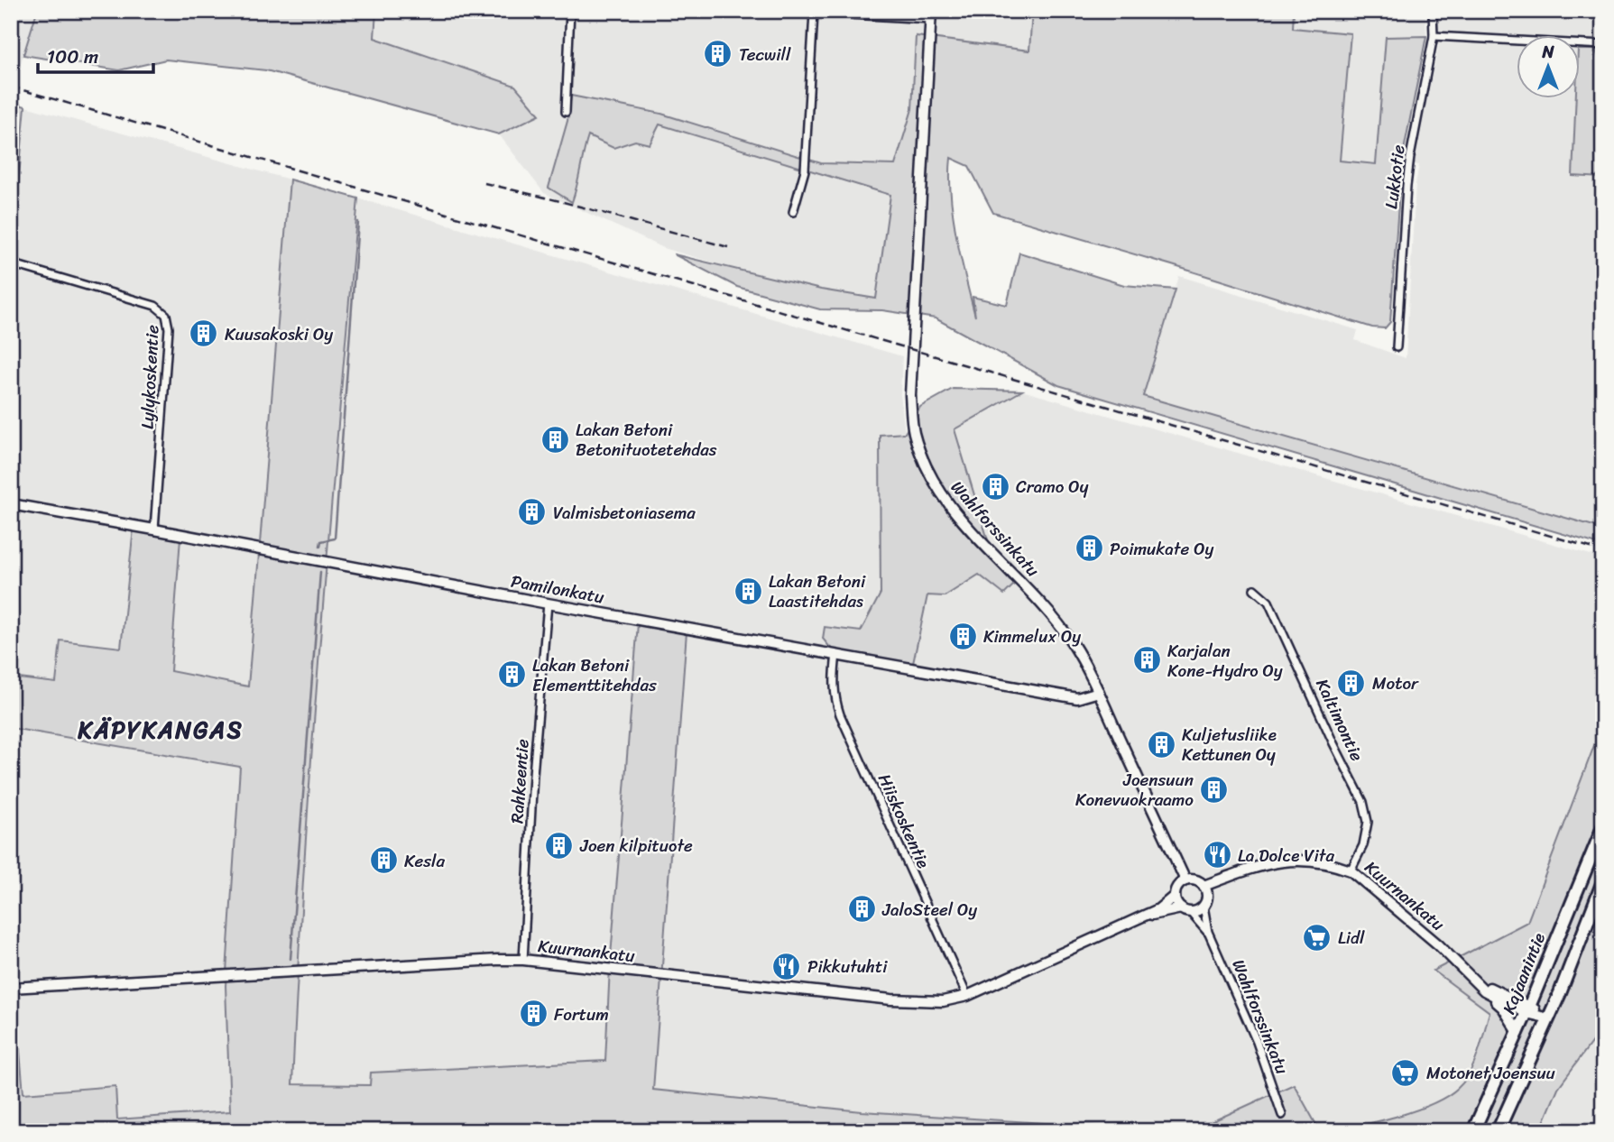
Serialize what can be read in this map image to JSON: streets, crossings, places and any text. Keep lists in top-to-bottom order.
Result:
{
  "streets": {
    "highway": ["Kajaanintie"],
    "street": [
      "Lukkotie",
      "Lylykoskentie",
      "Wahlforssinkatu",
      "Pamilonkatu",
      "Kaltimontie",
      "Rahkeentie",
      "Hiiskoskentie",
      "Kuurnankatu"
    ]
  },
  "crossings": [
    ["Lylykoskentie", "Pamilonkatu"],
    ["Wahlforssinkatu", "Pamilonkatu"],
    ["Wahlforssinkatu", "Kuurnankatu"],
    ["Pamilonkatu", "Rahkeentie"],
    ["Pamilonkatu", "Hiiskoskentie"],
    ["Kaltimontie", "Kuurnankatu"],
    ["Rahkeentie", "Kuurnankatu"],
    ["Hiiskoskentie", "Kuurnankatu"],
    ["Kuurnankatu", "Kajaanintie"]
  ],
  "districts": ["KÄPYKANGAS"],
  "places": {
    "building": [
      "Tecwill",
      "Kuusakoski Oy",
      "Lakan Betoni Betonituotetehdas",
      "Cramo Oy",
      "Valmisbetoniasema",
      "Poimukate Oy",
      "Lakan Betoni Laastitehdas",
      "Kimmelux Oy",
      "Karjalan Kone-Hydro Oy",
      "Lakan Betoni Elementtitehdas",
      "Motor",
      "Kuljetusliike Kettunen Oy",
      "Joensuun Konevuokraamo",
      "Joen kilpituote",
      "Kesla",
      "JaloSteel Oy",
      "Fortum"
    ],
    "restaurant": ["La Dolce Vita", "Pikkutuhti"],
    "supermarket": ["Lidl", "Motonet Joensuu"]
  },
  "scale_bar": "100 m",
  "north": "top"
}
